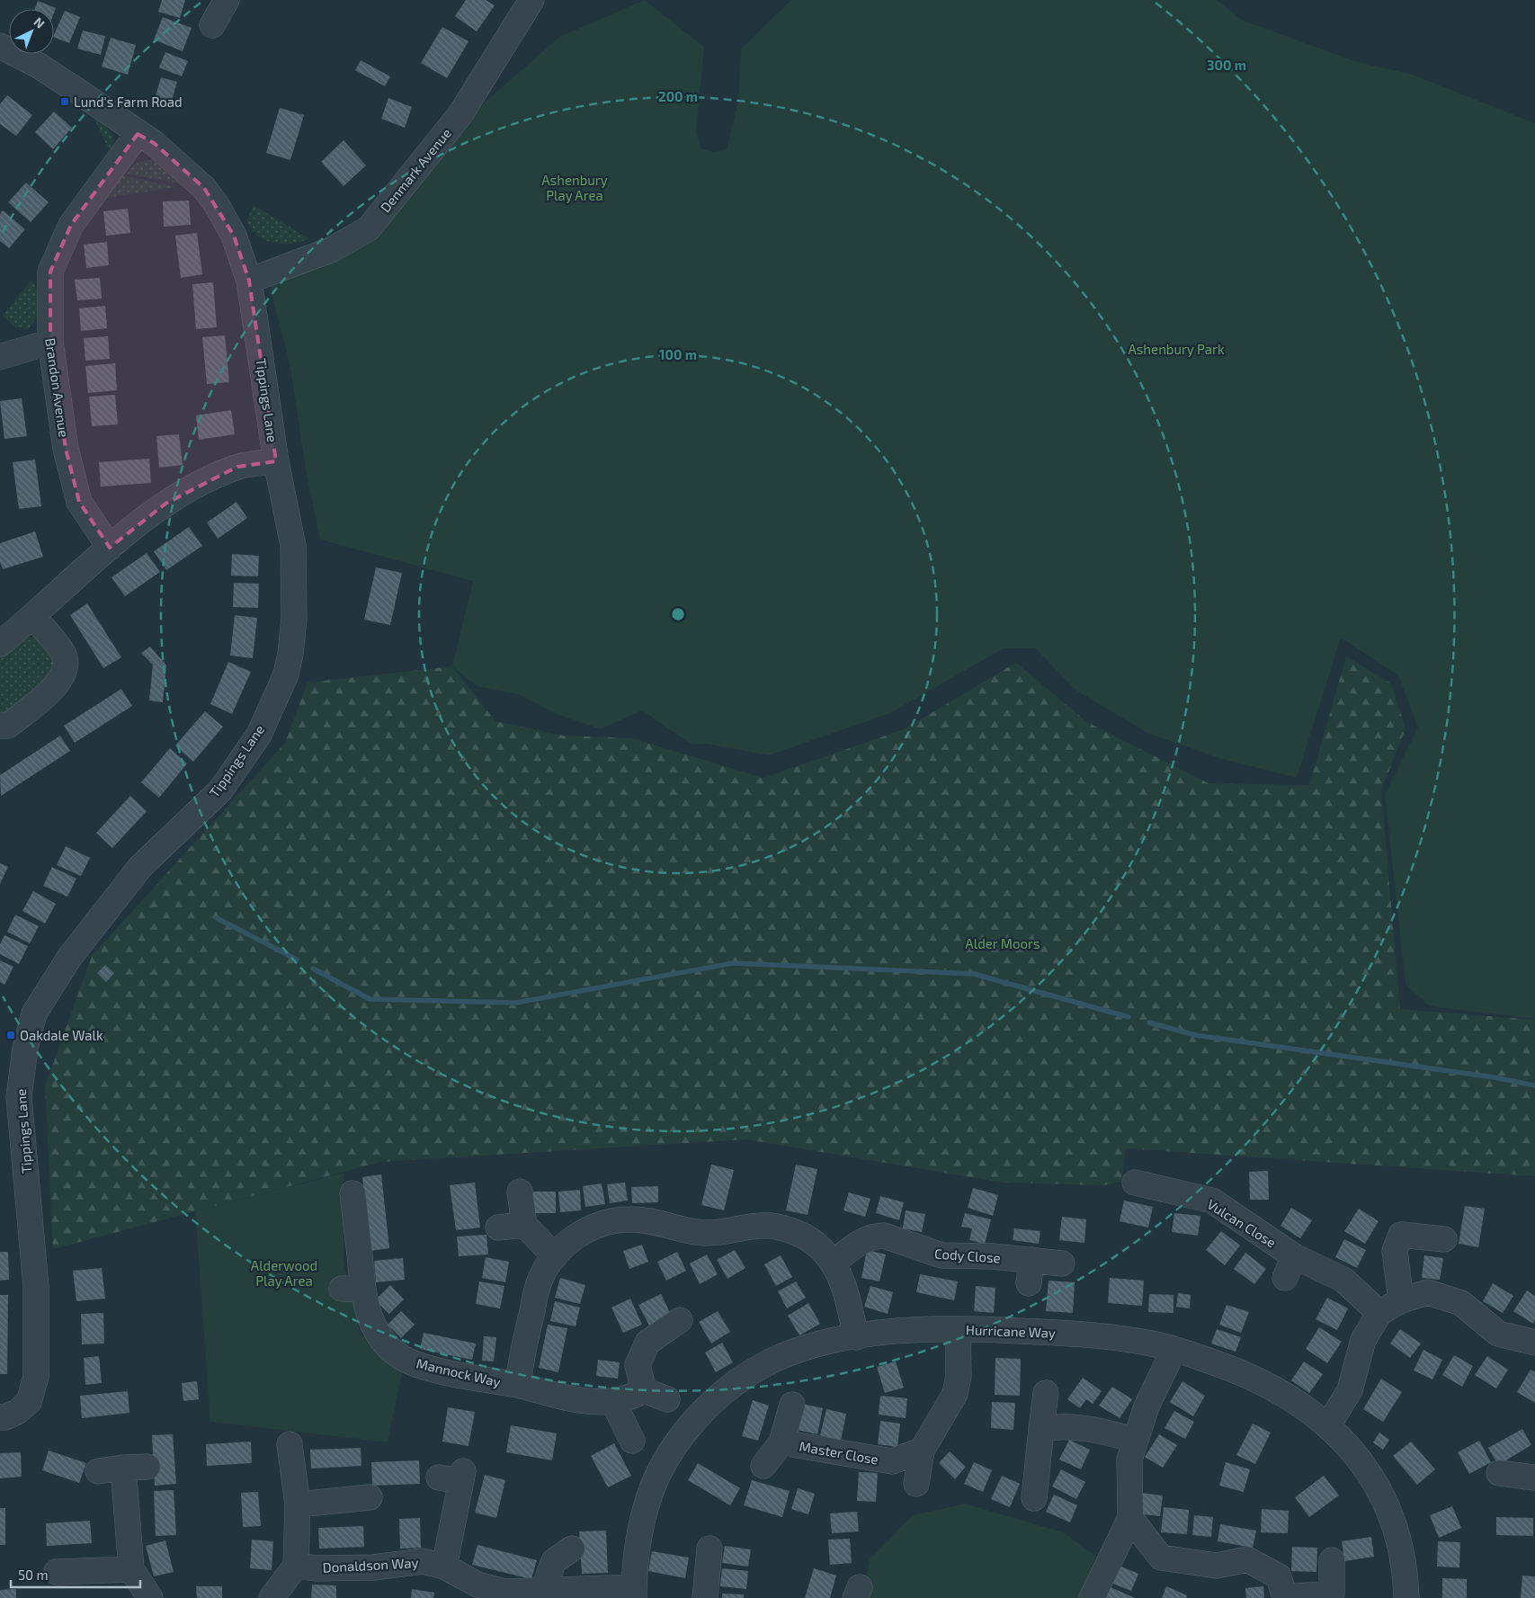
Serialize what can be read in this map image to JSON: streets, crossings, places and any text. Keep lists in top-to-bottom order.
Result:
{
  "streets": {
    "street": [
      "Denmark Avenue",
      "Brandon Avenue",
      "Tippings Lane",
      "Vulcan Close",
      "Cody Close",
      "Hurricane Way",
      "Mannock Way",
      "Master Close",
      "Donaldson Way"
    ]
  },
  "crossings": [
    ["Denmark Avenue", "Tippings Lane"],
    ["Brandon Avenue", "Tippings Lane"],
    ["Cody Close", "Mannock Way"],
    ["Hurricane Way", "Mannock Way"],
    ["Hurricane Way", "Donaldson Way"]
  ],
  "parks": [
    "Ashenbury Play Area",
    "Ashenbury Park",
    "Alder Moors",
    "Alderwood Play Area"
  ],
  "places": {
    "transit": ["Lund's Farm Road", "Oakdale Walk"]
  },
  "scale_bar": "50 m",
  "north": "top right",
  "rings": ["300 m", "200 m", "100 m"]
}
